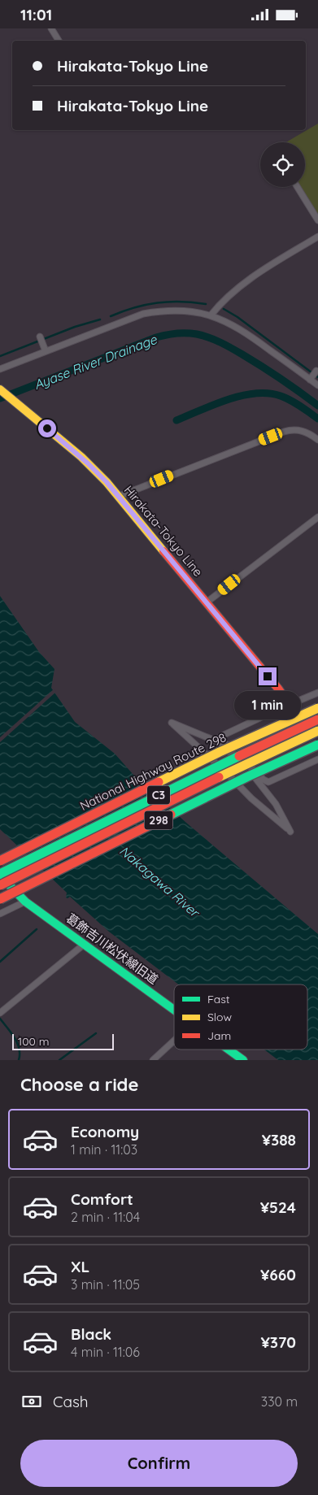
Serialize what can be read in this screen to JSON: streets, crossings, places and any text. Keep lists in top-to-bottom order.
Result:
{
  "streets": {
    "main road": [
      "Hirakata-Tokyo Line",
      "National Highway Route 298",
      "C3",
      "298",
      "葛飾吉川松伏線旧道"
    ]
  },
  "crossings": [
    ["Hirakata-Tokyo Line", "298"],
    ["C3", "葛飾吉川松伏線旧道"]
  ],
  "water": ["Ayase River Drainage", "Nakagawa River"],
  "legend": ["Fast", "Slow", "Jam"],
  "scale_bar": "100 m",
  "page": {
    "status": "11:01",
    "banner": ["Hirakata-Tokyo Line", "Hirakata-Tokyo Line"],
    "bubble": "1 min",
    "scale": "100 m",
    "heading": "Choose a ride",
    "list": [
      {
        "name": "Economy",
        "note": "1 min · 11:03",
        "value": "¥388"
      },
      {
        "name": "Comfort",
        "note": "2 min · 11:04",
        "value": "¥524"
      },
      {
        "name": "XL",
        "note": "3 min · 11:05",
        "value": "¥660"
      },
      {
        "name": "Black",
        "note": "4 min · 11:06",
        "value": "¥370"
      }
    ],
    "pay": ["Cash", "330 m"],
    "buttons": "Confirm"
  }
}
